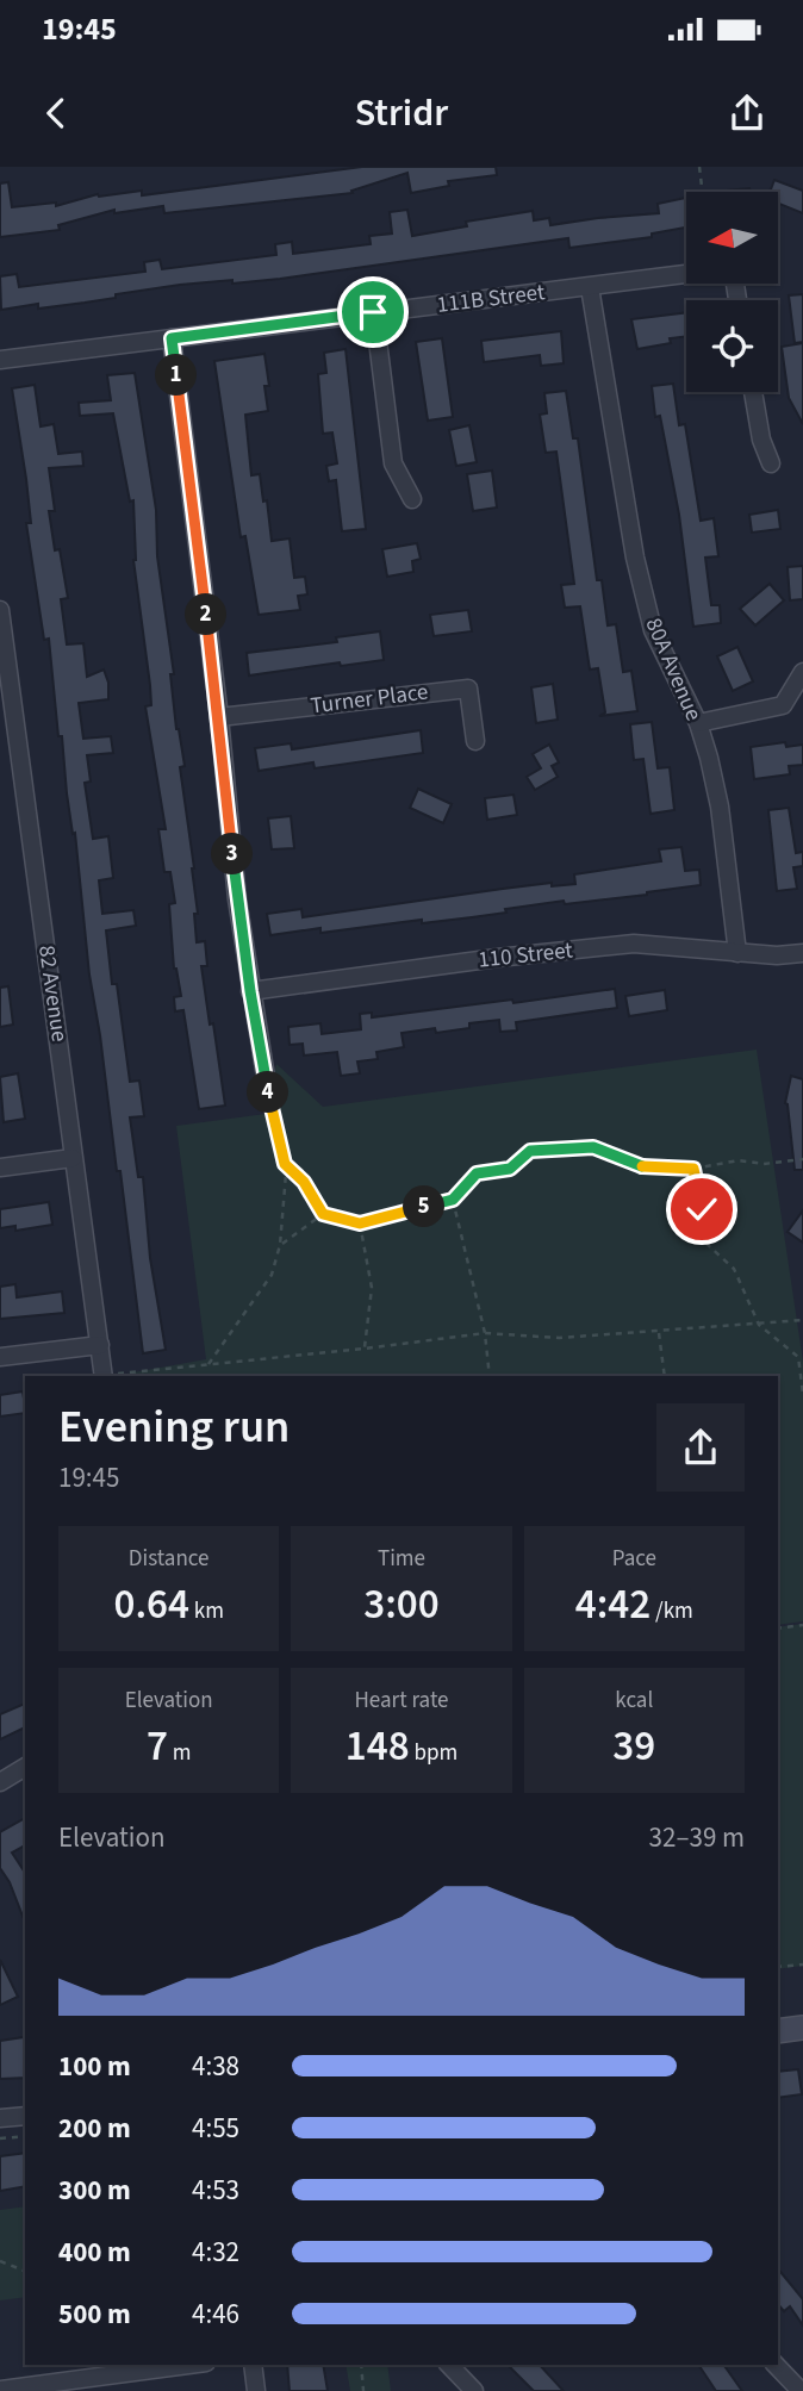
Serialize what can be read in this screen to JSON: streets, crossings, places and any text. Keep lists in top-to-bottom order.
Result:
{
  "streets": {
    "street": [
      "111B Street",
      "80A Avenue",
      "Turner Place",
      "110 Street",
      "82 Avenue"
    ]
  },
  "crossings": [
    ["111B Street", "80A Avenue"],
    ["80A Avenue", "110 Street"]
  ],
  "north": "left",
  "page": {
    "status": "19:45",
    "header": "Stridr",
    "pins": [
      "1",
      "2",
      "3",
      "4",
      "5"
    ],
    "heading": ["Evening run", "19:45"],
    "stats": [
      ["Distance", "0.64 km"],
      ["Time", "3:00"],
      ["Pace", "4:42 /km"],
      ["Elevation", "7 m"],
      ["Heart rate", "148 bpm"],
      ["kcal", "39"]
    ],
    "chart": ["Elevation", "32–39 m"],
    "list": [
      {
        "name": "100 m",
        "note": "4:38"
      },
      {
        "name": "200 m",
        "note": "4:55"
      },
      {
        "name": "300 m",
        "note": "4:53"
      },
      {
        "name": "400 m",
        "note": "4:32"
      },
      {
        "name": "500 m",
        "note": "4:46"
      }
    ]
  }
}
